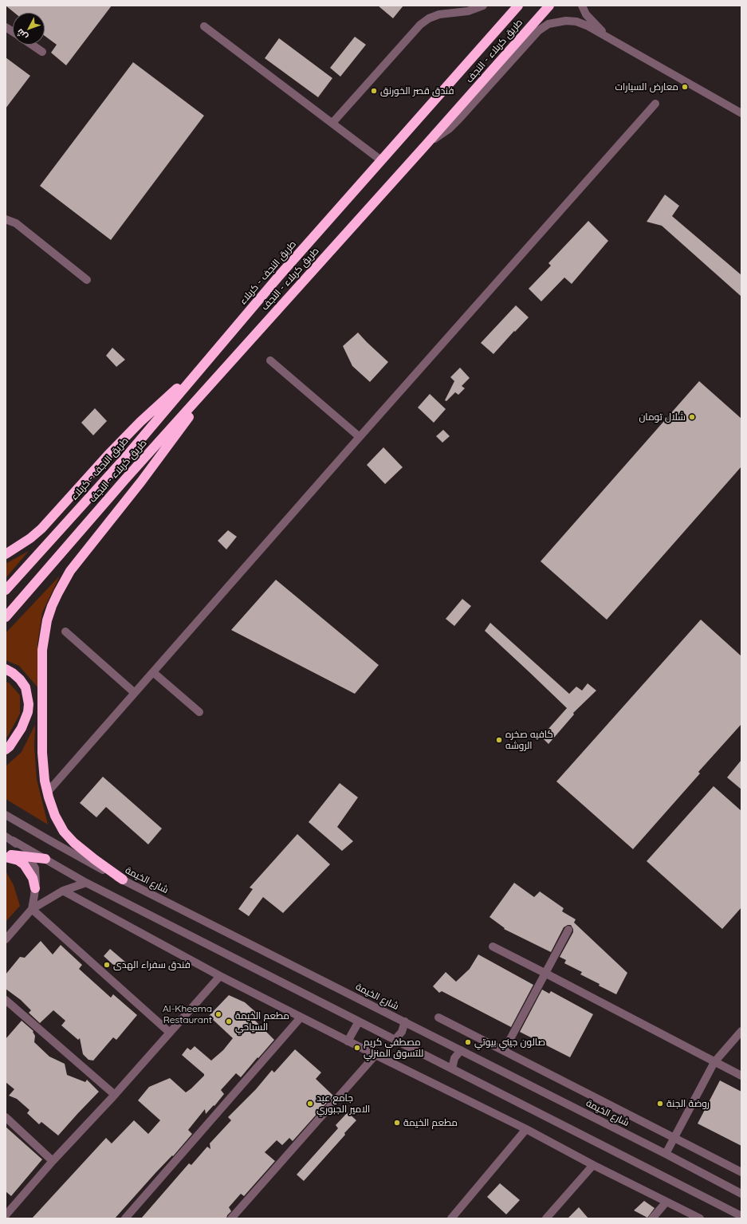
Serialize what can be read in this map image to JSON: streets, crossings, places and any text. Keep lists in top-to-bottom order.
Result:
{
  "streets": {
    "highway": ["طريق کربلاء - النجف", "طريق النجف - کربلاء"],
    "street": ["شارع الخيمة"]
  },
  "places": [
    "معارض السيارات",
    "فندق قصر الخورنق",
    "شلال تومان",
    "كافيه صخره الروشه",
    "فندق سفراء الهدى",
    "Al-Kheema Restaurant",
    "مطعم الخيمة السياحي",
    "صالون جيني بيوتي",
    "مصطفى كريم للتسوق المنزلي",
    "جامع عبد الامير الجبوري",
    "روضة الجنة",
    "مطعم الخيمة"
  ],
  "north": "bottom left"
}
